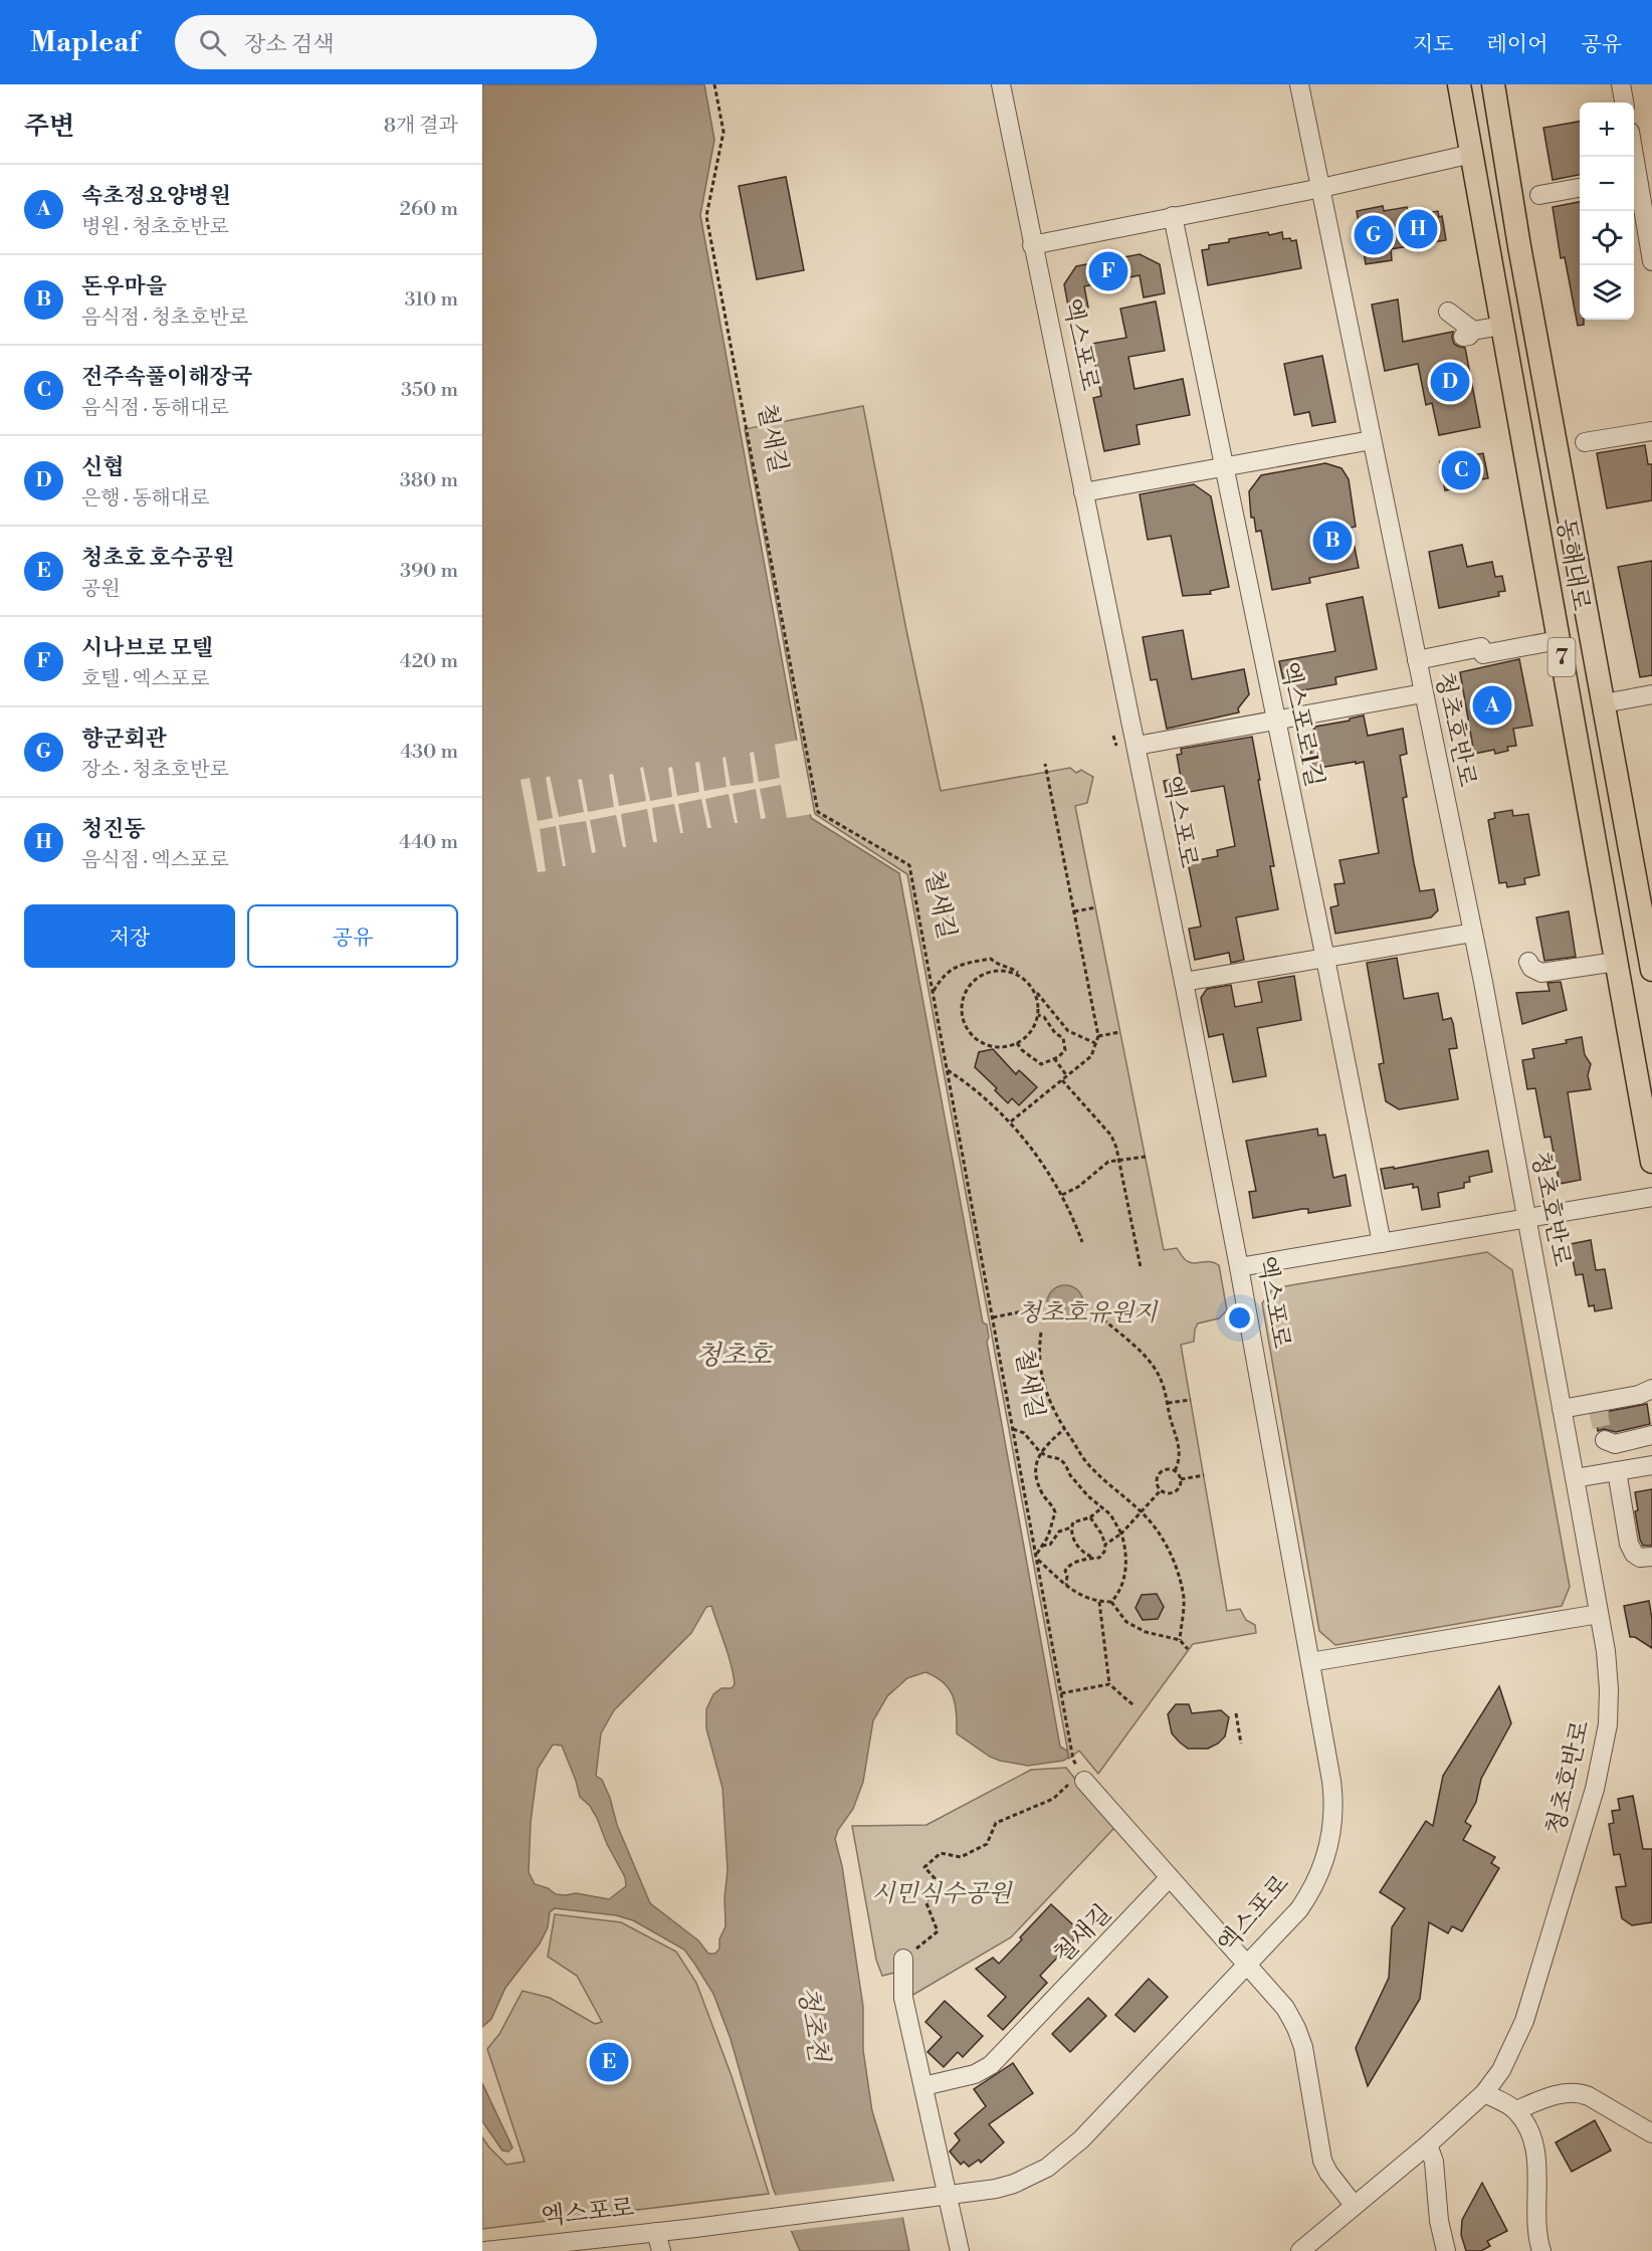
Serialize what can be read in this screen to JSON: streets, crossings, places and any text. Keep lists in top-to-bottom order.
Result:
{
  "streets": {
    "main road": ["동해대로", "7"],
    "street": [
      "엑스포로",
      "철새길",
      "엑스포로1길",
      "청초호반로"
    ]
  },
  "water": ["청초호", "청초천"],
  "parks": ["청초호유원지", "시민식수공원"],
  "page": {
    "header": "Mapleaf",
    "search": "장소 검색",
    "nav": ["지도", "레이어", "공유"],
    "heading": ["주변", "8개 결과"],
    "map_buttons": ["+", "−"],
    "list": [
      {
        "mark": "A",
        "name": "속초정요양병원",
        "note": "병원 · 청초호반로",
        "value": "260 m"
      },
      {
        "mark": "B",
        "name": "돈우마을",
        "note": "음식점 · 청초호반로",
        "value": "310 m"
      },
      {
        "mark": "C",
        "name": "전주속풀이해장국",
        "note": "음식점 · 동해대로",
        "value": "350 m"
      },
      {
        "mark": "D",
        "name": "신협",
        "note": "은행 · 동해대로",
        "value": "380 m"
      },
      {
        "mark": "E",
        "name": "청초호 호수공원",
        "note": "공원",
        "value": "390 m"
      },
      {
        "mark": "F",
        "name": "시나브로 모텔",
        "note": "호텔 · 엑스포로",
        "value": "420 m"
      },
      {
        "mark": "G",
        "name": "향군회관",
        "note": "장소 · 청초호반로",
        "value": "430 m"
      },
      {
        "mark": "H",
        "name": "청진동",
        "note": "음식점 · 엑스포로",
        "value": "440 m"
      }
    ],
    "pins": [
      "H",
      "G",
      "F",
      "D",
      "C",
      "B",
      "A",
      "E"
    ],
    "buttons": ["저장", "공유"]
  }
}
